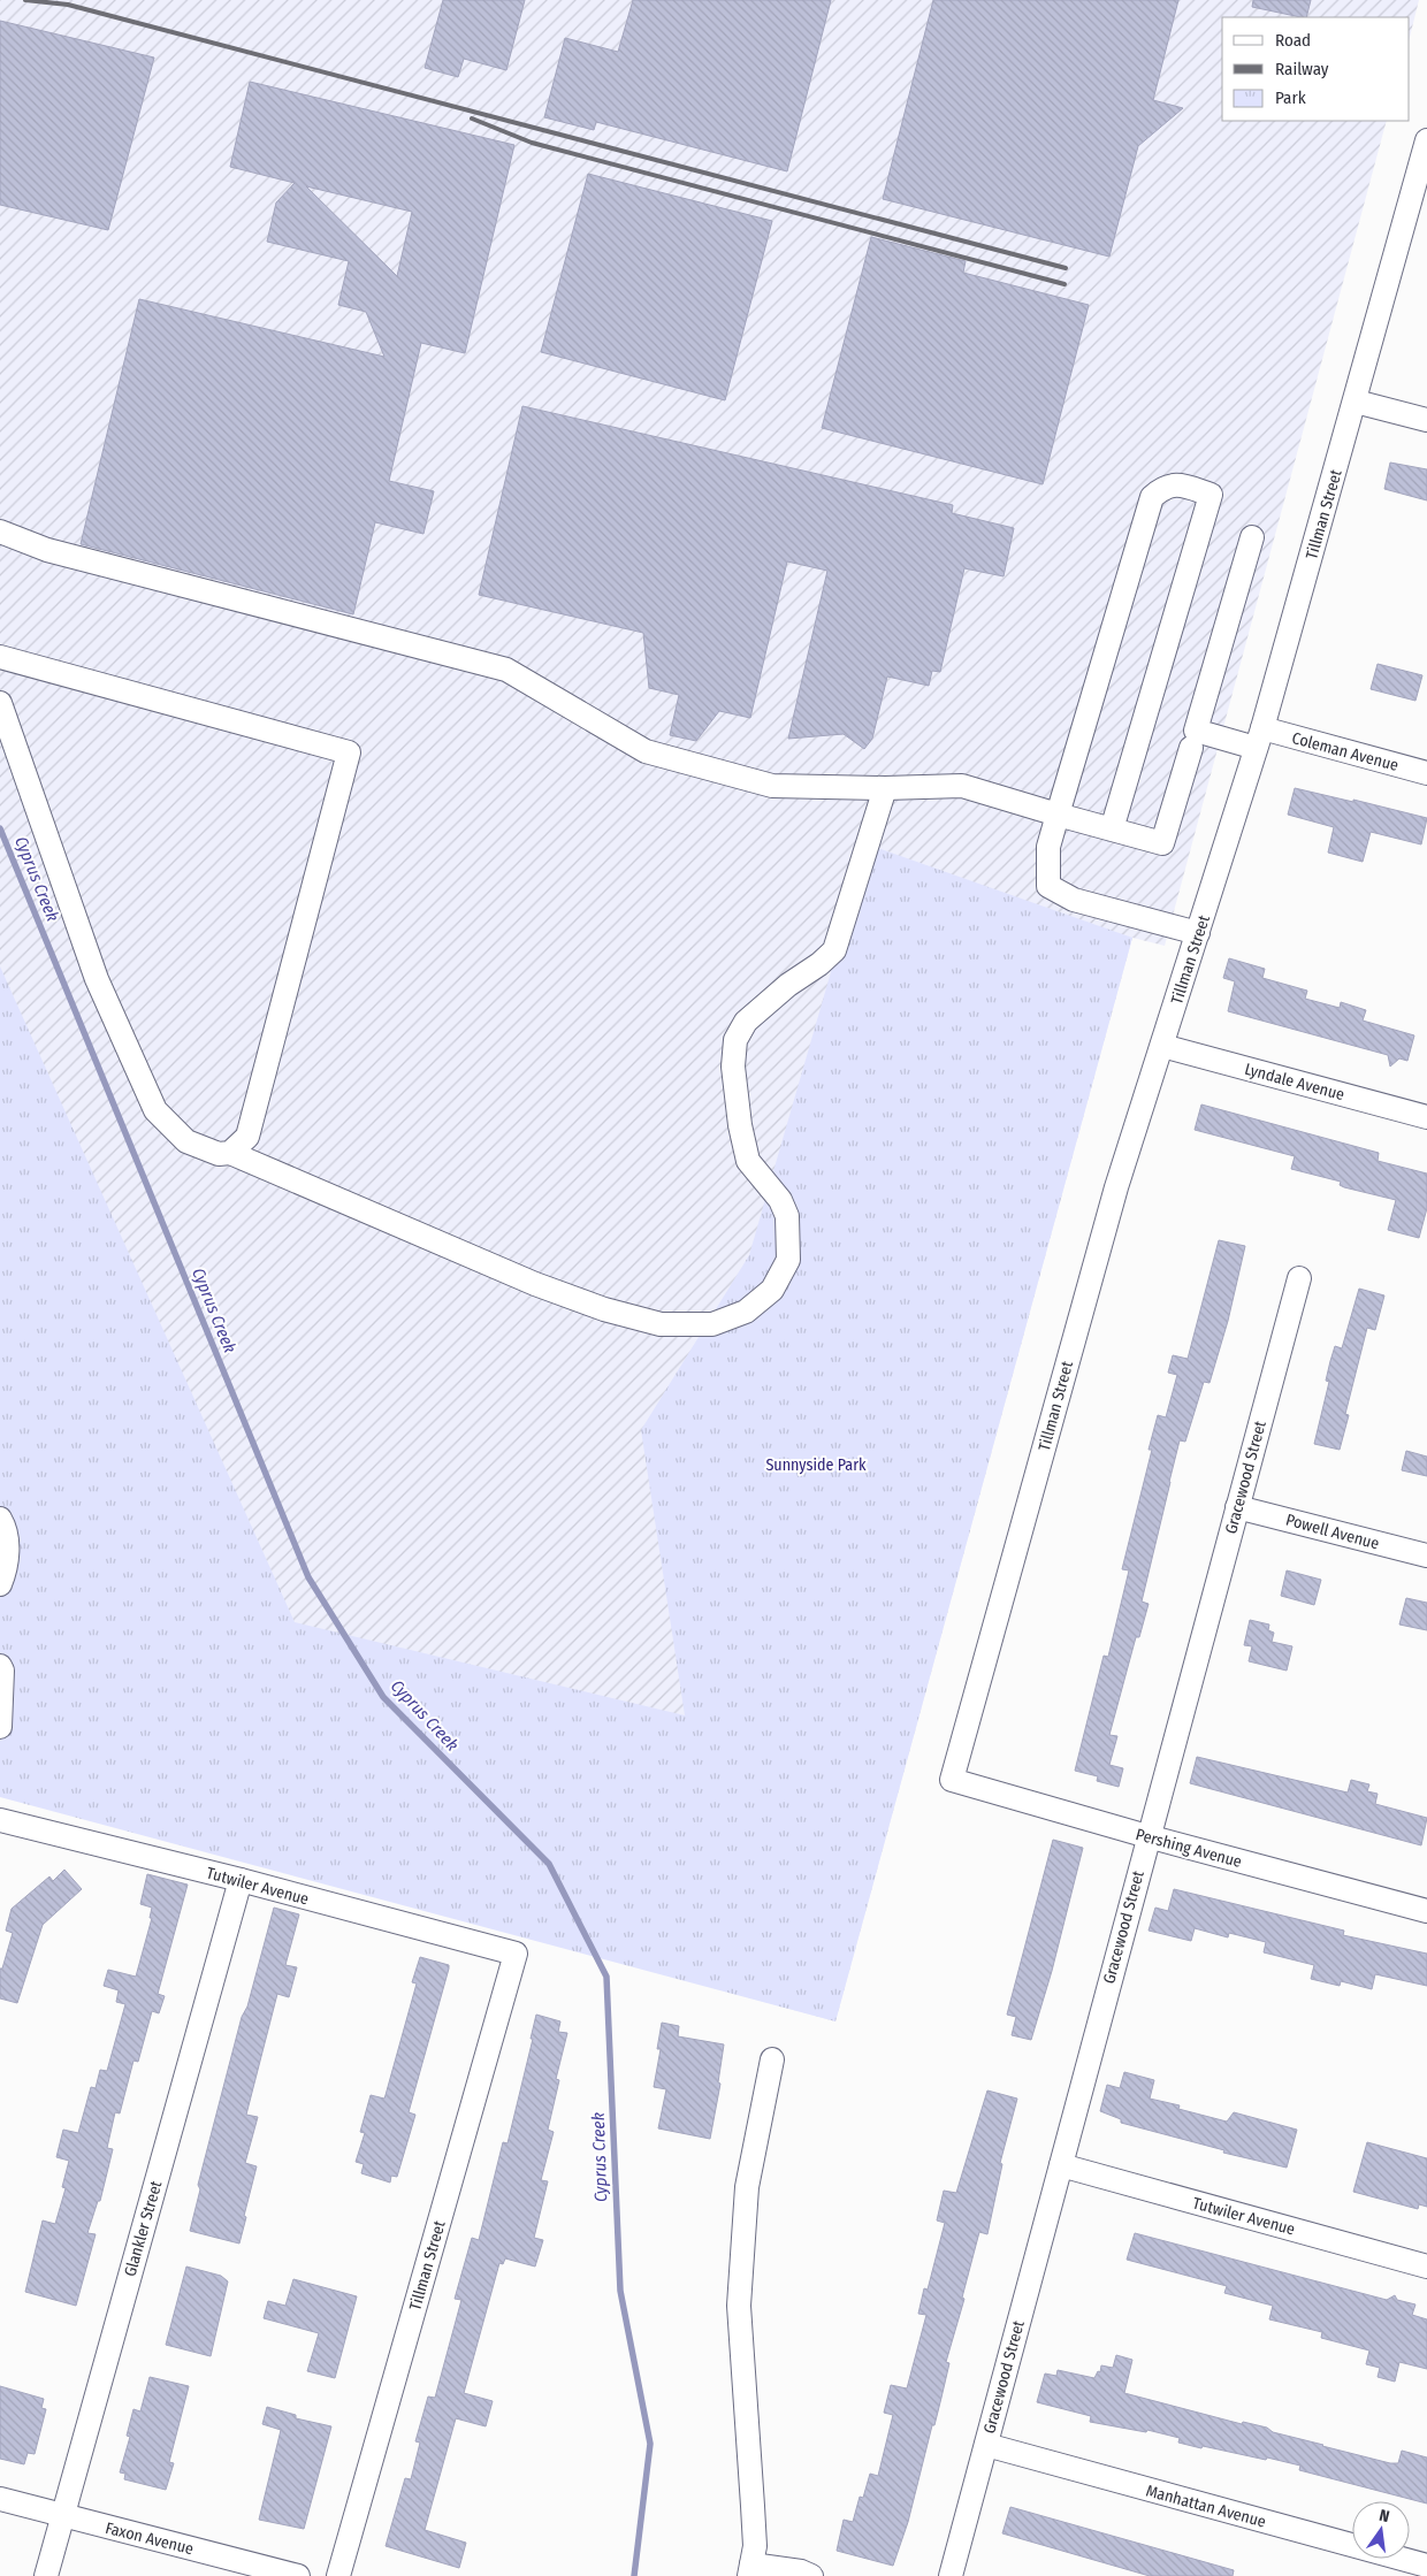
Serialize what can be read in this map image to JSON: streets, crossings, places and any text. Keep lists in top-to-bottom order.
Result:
{
  "streets": {
    "street": [
      "Tillman Street",
      "Coleman Avenue",
      "Lyndale Avenue",
      "Gracewood Street",
      "Powell Avenue",
      "Pershing Avenue",
      "Tutwiler Avenue",
      "Glankler Street",
      "Manhattan Avenue",
      "Faxon Avenue"
    ]
  },
  "crossings": [
    ["Tillman Street", "Coleman Avenue"],
    ["Tillman Street", "Lyndale Avenue"],
    ["Tillman Street", "Pershing Avenue"],
    ["Tillman Street", "Tutwiler Avenue"],
    ["Gracewood Street", "Powell Avenue"],
    ["Gracewood Street", "Pershing Avenue"],
    ["Gracewood Street", "Tutwiler Avenue"],
    ["Gracewood Street", "Manhattan Avenue"],
    ["Tutwiler Avenue", "Glankler Street"],
    ["Glankler Street", "Faxon Avenue"]
  ],
  "water": ["Cyprus Creek"],
  "parks": ["Sunnyside Park"],
  "legend": ["Road", "Railway", "Park"],
  "north": "top"
}
